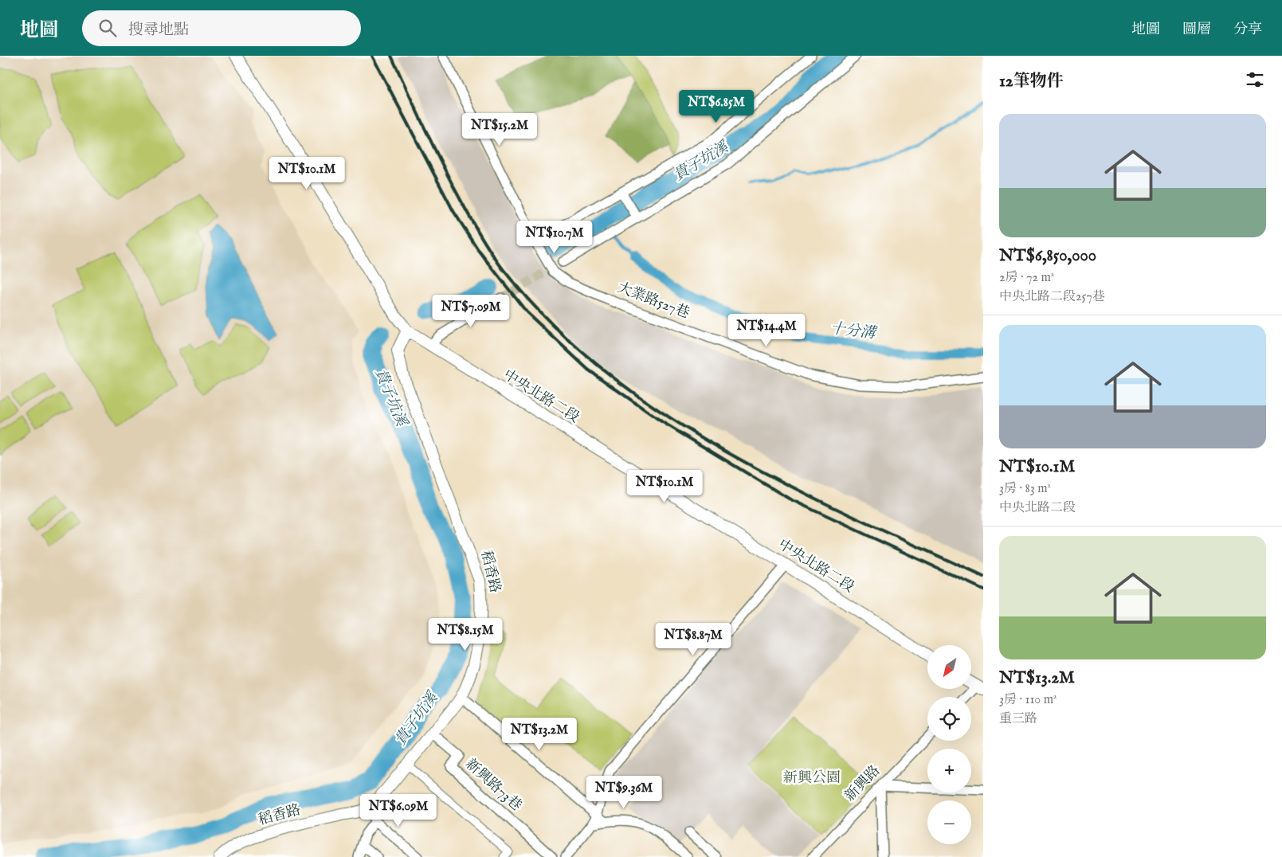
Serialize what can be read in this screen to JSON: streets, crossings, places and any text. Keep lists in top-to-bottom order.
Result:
{
  "streets": {
    "street": [
      "大業路527巷",
      "中央北路二段",
      "稻香路",
      "新興路",
      "新興路73巷"
    ]
  },
  "crossings": [
    ["中央北路二段", "稻香路"],
    ["稻香路", "新興路73巷"]
  ],
  "water": ["貴子坑溪", "十分溝"],
  "parks": ["新興公園"],
  "north": "bottom left",
  "page": {
    "header": "地圖",
    "search": "搜尋地點",
    "nav": ["地圖", "圖層", "分享"],
    "heading": "12筆物件",
    "price": [
      "NT$6.85M",
      "NT$15.2M",
      "NT$10.1M",
      "NT$10.7M",
      "NT$7.09M",
      "NT$14.4M",
      "NT$10.1M",
      "NT$8.15M",
      "NT$8.87M",
      "NT$13.2M",
      "NT$9.36M",
      "NT$6.09M"
    ],
    "list": [
      {
        "name": "NT$6,850,000",
        "note": "2房 · 72 m² · 中央北路二段257巷"
      },
      {
        "name": "NT$10.1M",
        "note": "3房 · 83 m² · 中央北路二段"
      },
      {
        "name": "NT$13.2M",
        "note": "3房 · 110 m² · 重三路"
      }
    ],
    "map_buttons": ["+", "−"]
  }
}
